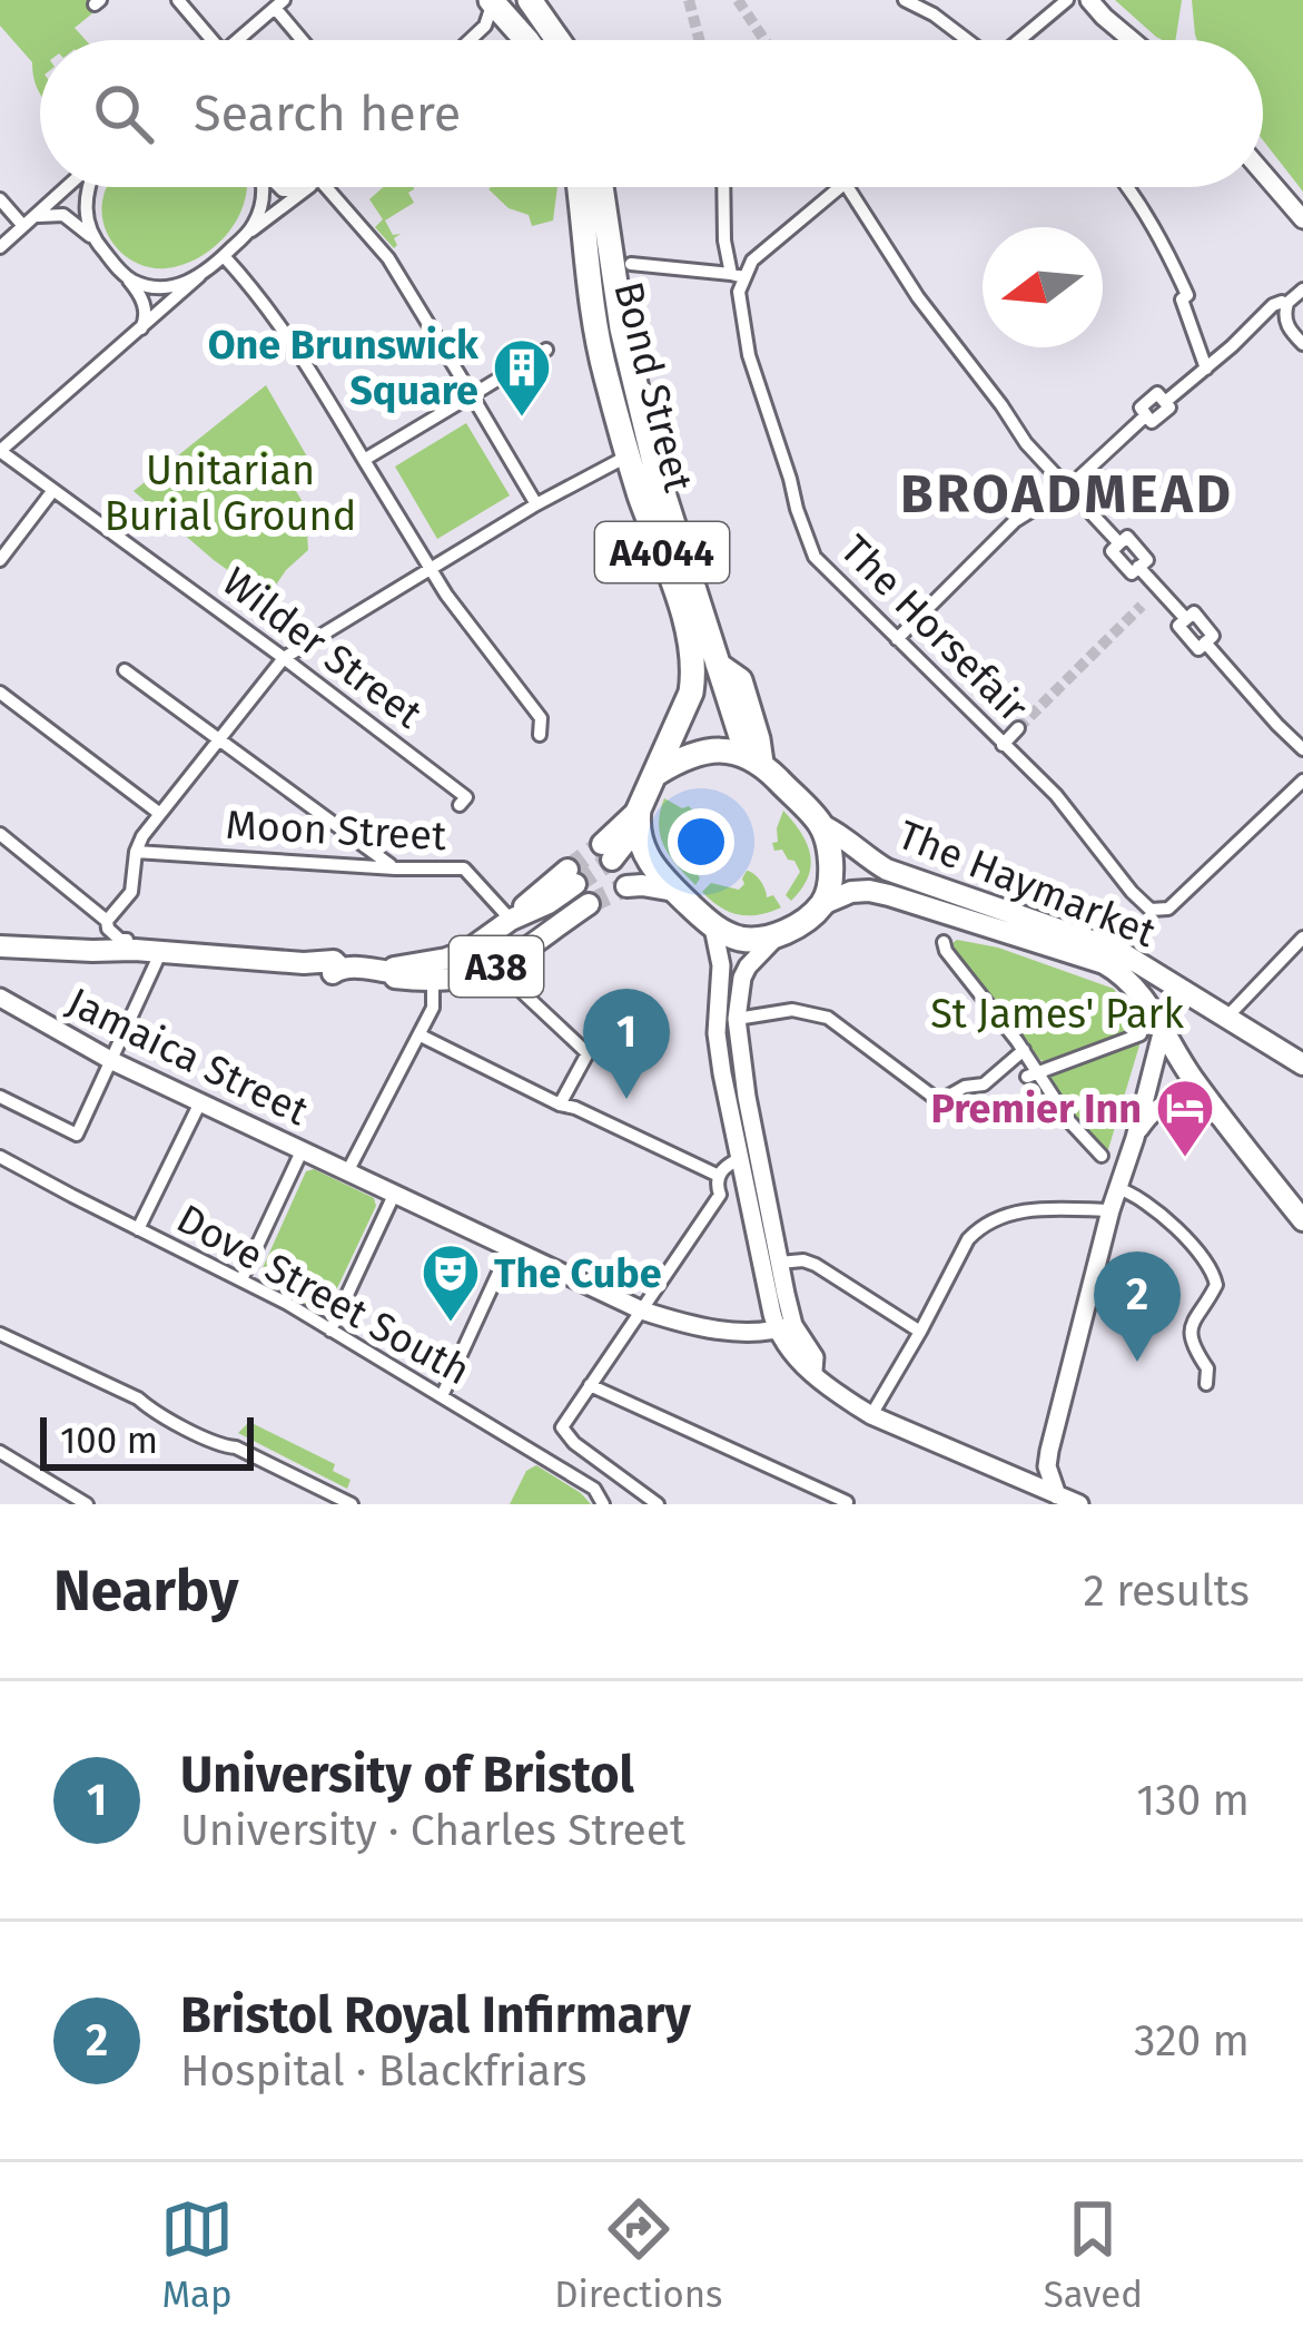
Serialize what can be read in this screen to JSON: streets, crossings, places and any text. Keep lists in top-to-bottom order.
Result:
{
  "streets": {
    "highway": ["Bond Street", "A4044"],
    "main road": ["The Haymarket", "A38", "Jamaica Street"],
    "street": [
      "The Horsefair",
      "Wilder Street",
      "Moon Street",
      "Dove Street South"
    ]
  },
  "crossings": [
    ["Bond Street", "The Haymarket"],
    ["Moon Street", "A38"]
  ],
  "districts": ["BROADMEAD"],
  "parks": ["Unitarian Burial Ground", "St James' Park"],
  "places": {
    "building": ["One Brunswick Square"],
    "hotel": ["Premier Inn"],
    "theatre": ["The Cube"]
  },
  "scale_bar": "100 m",
  "north": "left",
  "page": {
    "search": "Search here",
    "pins": ["1", "2"],
    "scale": "100 m",
    "heading": ["Nearby", "2 results"],
    "list": [
      {
        "mark": "1",
        "name": "University of Bristol",
        "note": "University · Charles Street",
        "value": "130 m"
      },
      {
        "mark": "2",
        "name": "Bristol Royal Infirmary",
        "note": "Hospital · Blackfriars",
        "value": "320 m"
      }
    ],
    "nav": ["Map", "Directions", "Saved"]
  }
}
